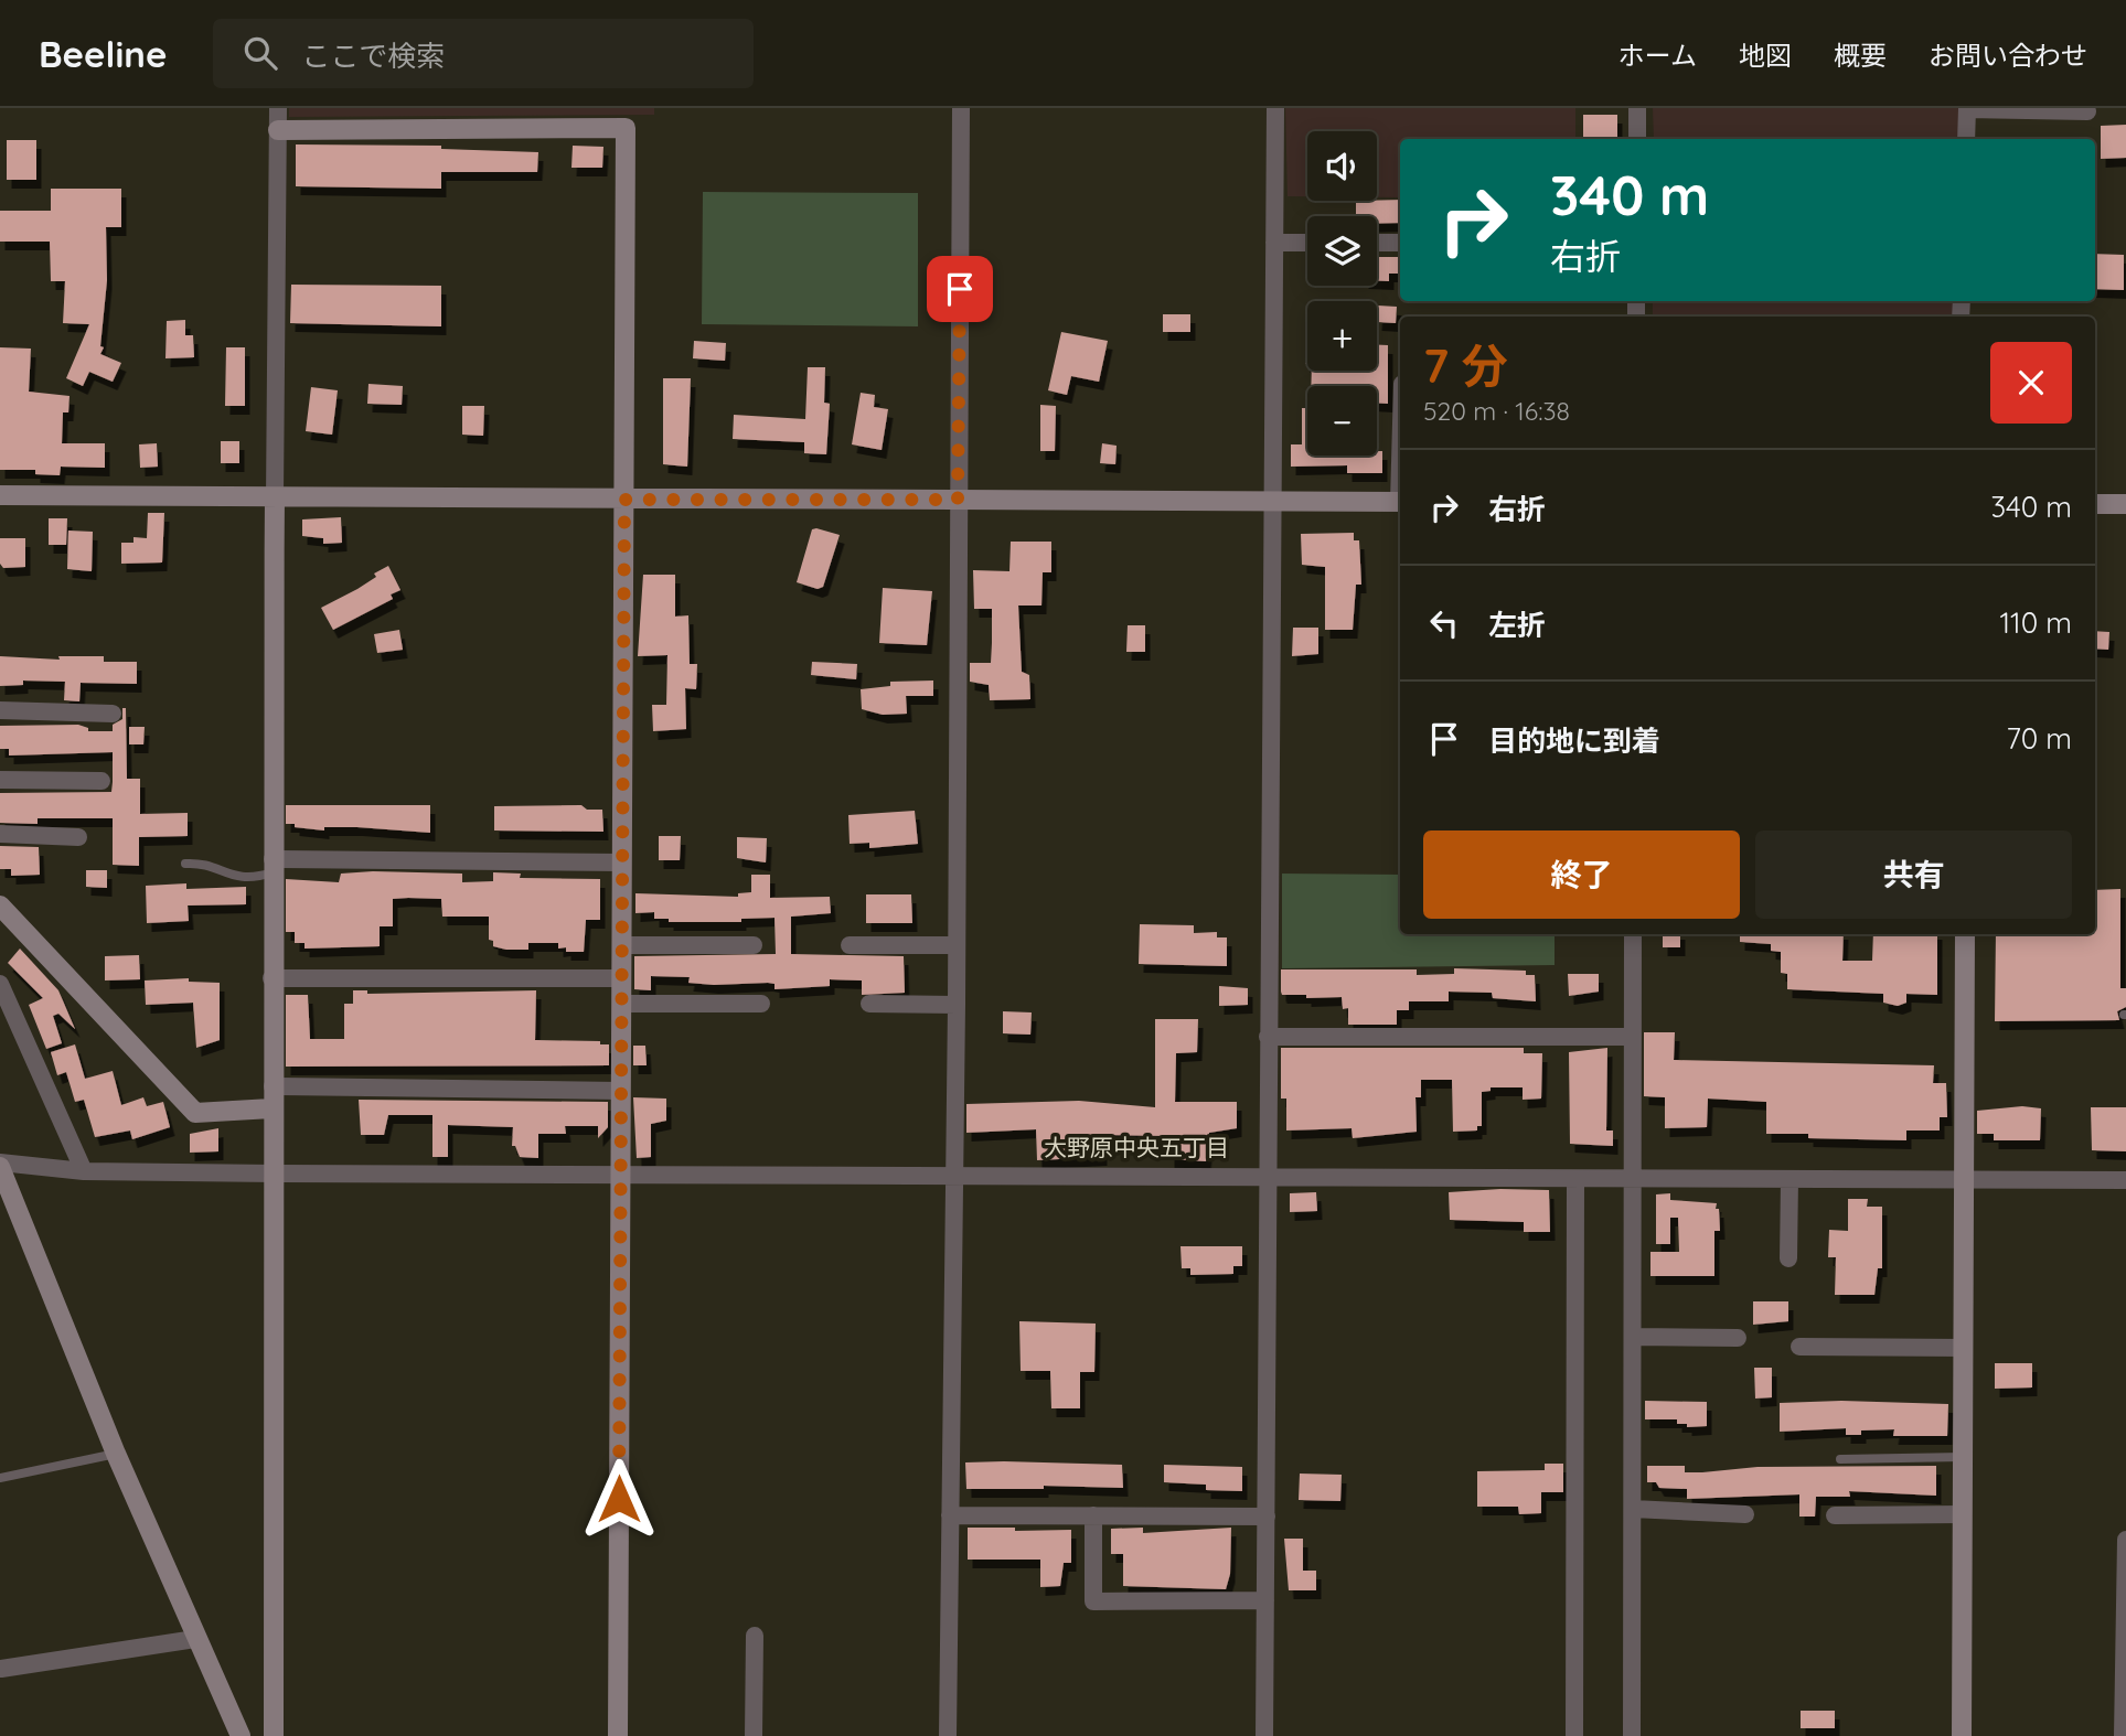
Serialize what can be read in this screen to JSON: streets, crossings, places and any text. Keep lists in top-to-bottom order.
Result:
{
  "districts": ["大野原中央五丁目"],
  "page": {
    "header": "Beeline",
    "search": "ここで検索",
    "nav": [
      "ホーム",
      "地図",
      "概要",
      "お問い合わせ"
    ],
    "map_buttons": ["+", "−"],
    "turn": ["340 m", "右折"],
    "heading": ["7 分", "520 m · 16:38"],
    "list": [
      {
        "name": "右折",
        "value": "340 m"
      },
      {
        "name": "左折",
        "value": "110 m"
      },
      {
        "name": "目的地に到着",
        "value": "70 m"
      }
    ],
    "buttons": ["終了", "共有"]
  }
}
